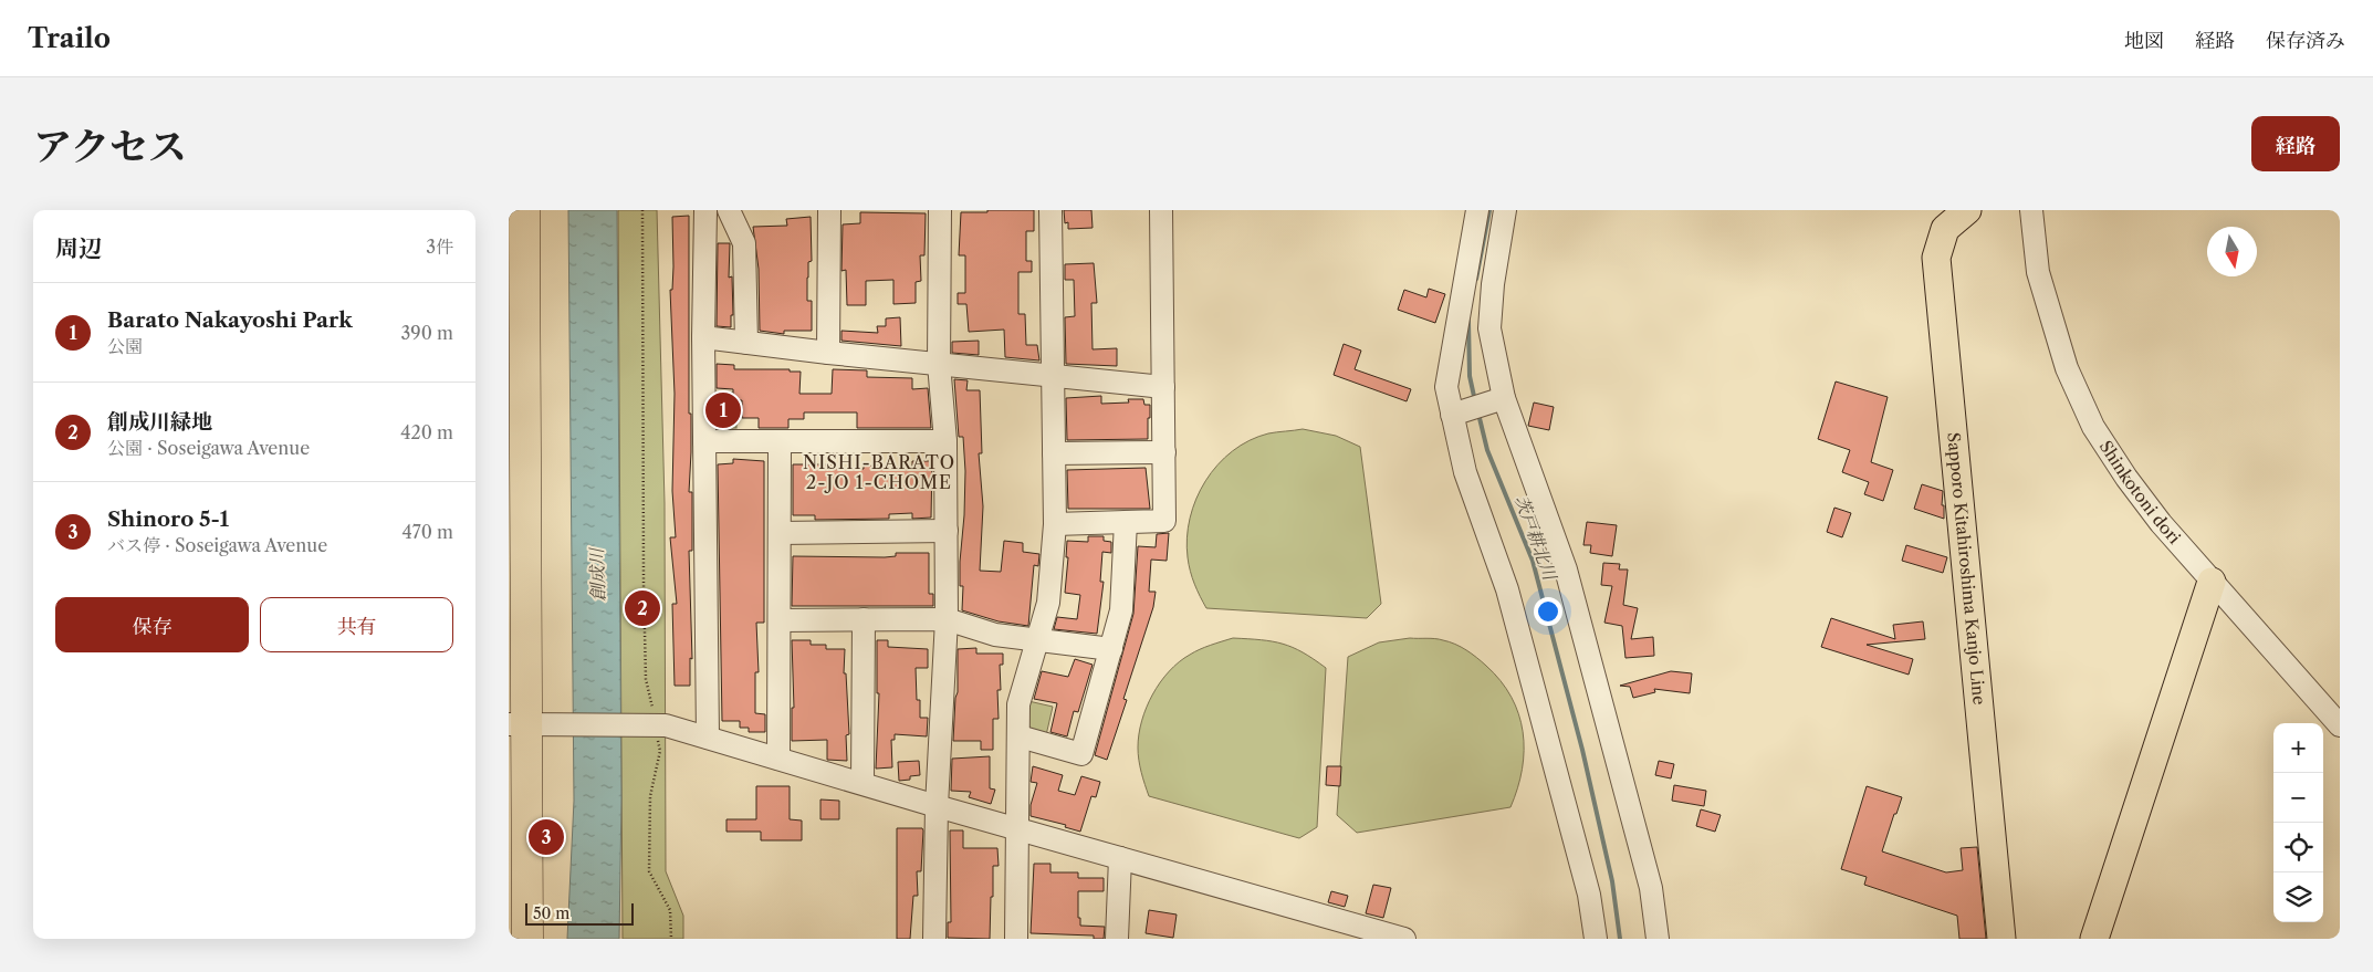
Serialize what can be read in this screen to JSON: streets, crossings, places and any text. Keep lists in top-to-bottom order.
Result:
{
  "streets": {
    "main road": ["Sapporo Kitahiroshima Kanjo Line"],
    "street": ["Shinkotoni dori"]
  },
  "districts": ["NISHI-BARATO 2-JO 1-CHOME"],
  "water": ["茨戸耕北川", "創成川"],
  "scale_bar": "50 m",
  "north": "bottom",
  "page": {
    "header": "Trailo",
    "nav": ["地図", "経路", "保存済み"],
    "title": "アクセス",
    "buttons": [
      "経路",
      ["保存", "共有"]
    ],
    "heading": ["周辺", "3件"],
    "list": [
      {
        "mark": "1",
        "name": "Barato Nakayoshi Park",
        "note": "公園",
        "value": "390 m"
      },
      {
        "mark": "2",
        "name": "創成川緑地",
        "note": "公園 · Soseigawa Avenue",
        "value": "420 m"
      },
      {
        "mark": "3",
        "name": "Shinoro 5-1",
        "note": "バス停 · Soseigawa Avenue",
        "value": "470 m"
      }
    ],
    "pins": ["1", "2", "3"],
    "map_buttons": ["+", "−"],
    "scale": "50 m"
  }
}
